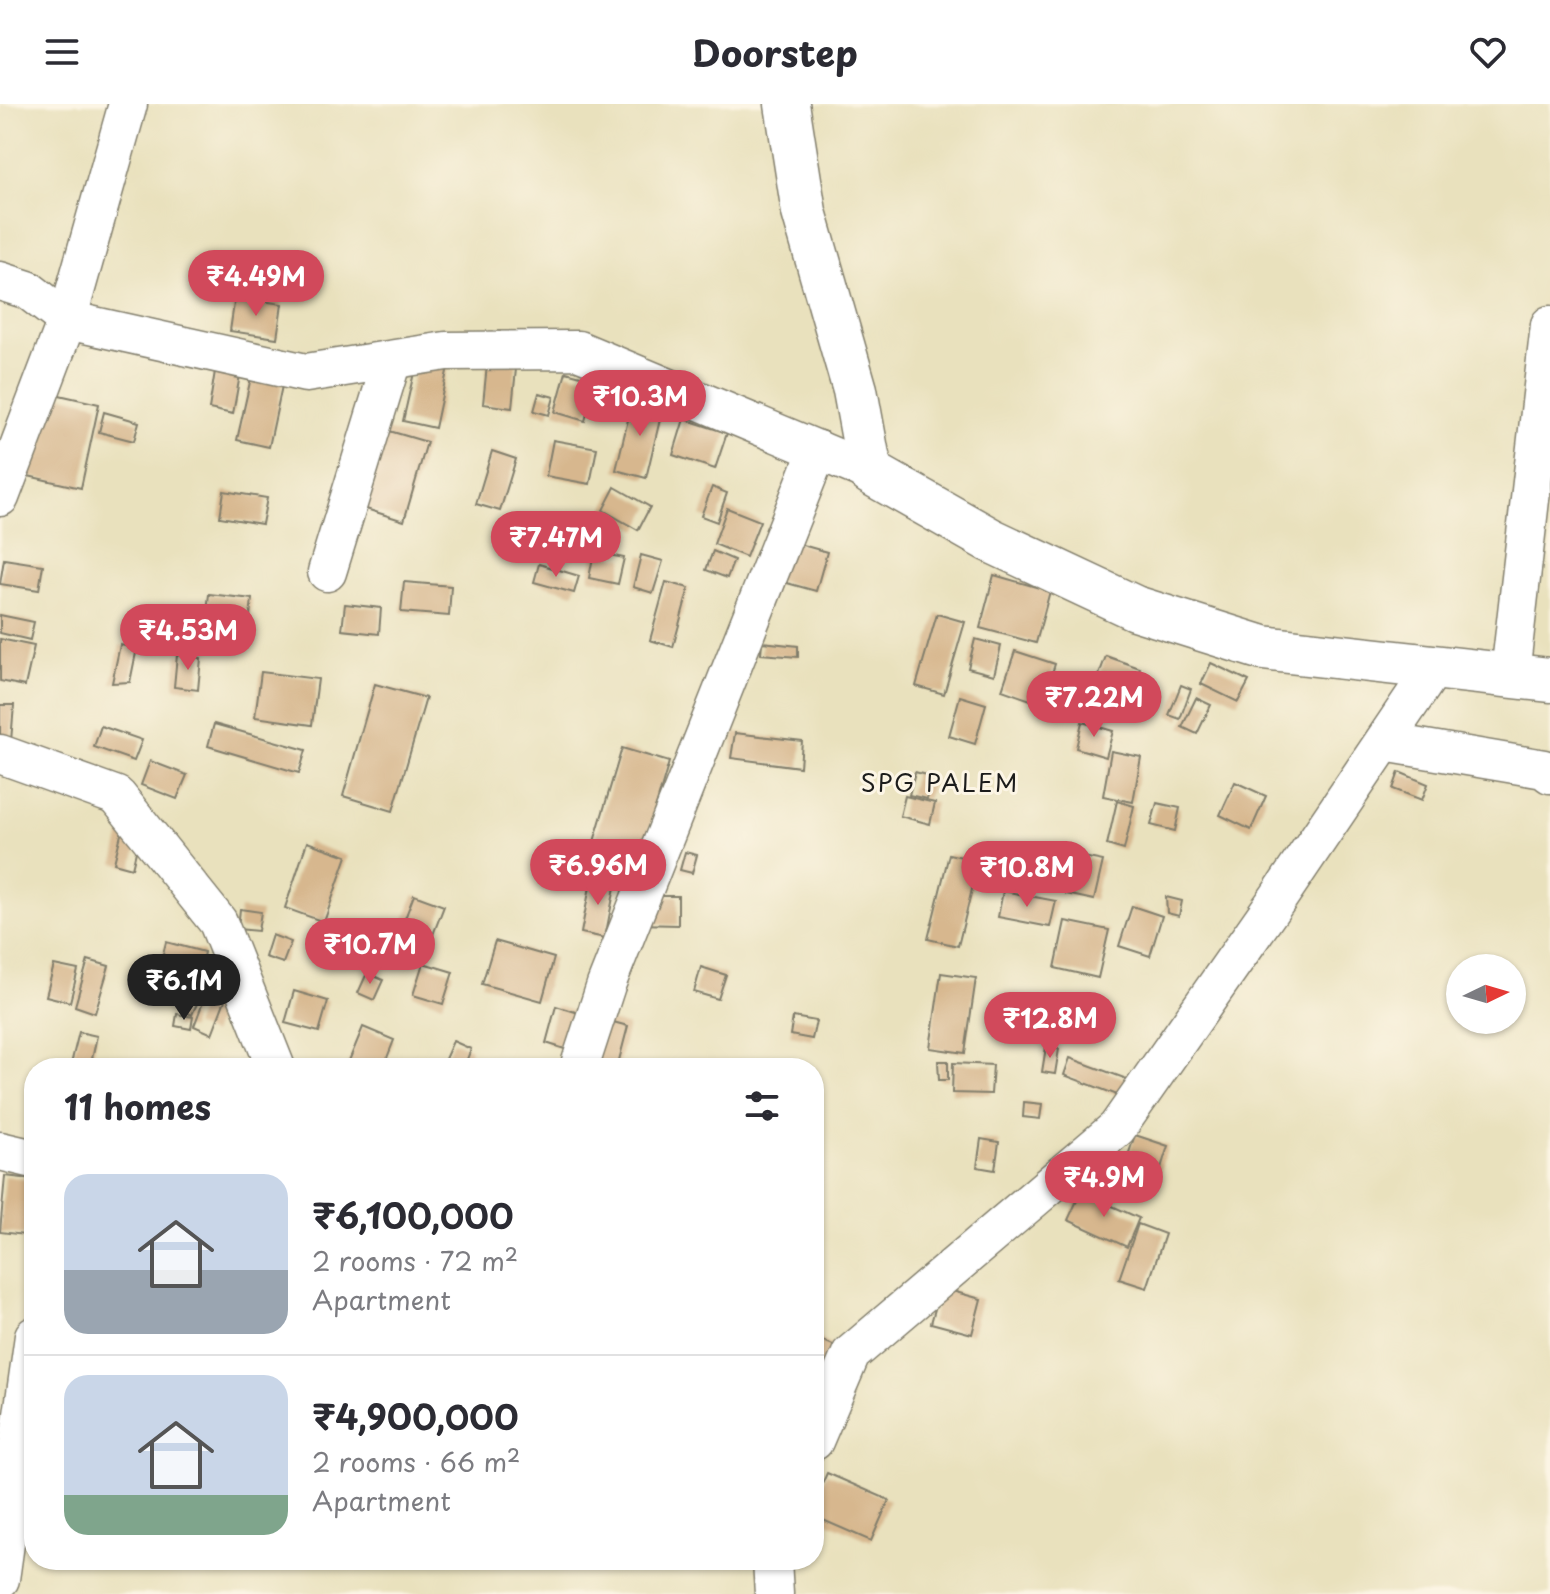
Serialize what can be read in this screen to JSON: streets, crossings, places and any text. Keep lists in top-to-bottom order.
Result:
{
  "districts": ["SPG PALEM"],
  "north": "right",
  "page": {
    "header": "Doorstep",
    "price": [
      "₹4.49M",
      "₹10.3M",
      "₹7.47M",
      "₹4.53M",
      "₹7.22M",
      "₹6.96M",
      "₹10.8M",
      "₹10.7M",
      "₹6.1M",
      "₹12.8M",
      "₹4.9M"
    ],
    "heading": "11 homes",
    "list": [
      {
        "name": "₹6,100,000",
        "note": "2 rooms · 72 m² · Apartment"
      },
      {
        "name": "₹4,900,000",
        "note": "2 rooms · 66 m² · Apartment"
      }
    ]
  }
}
